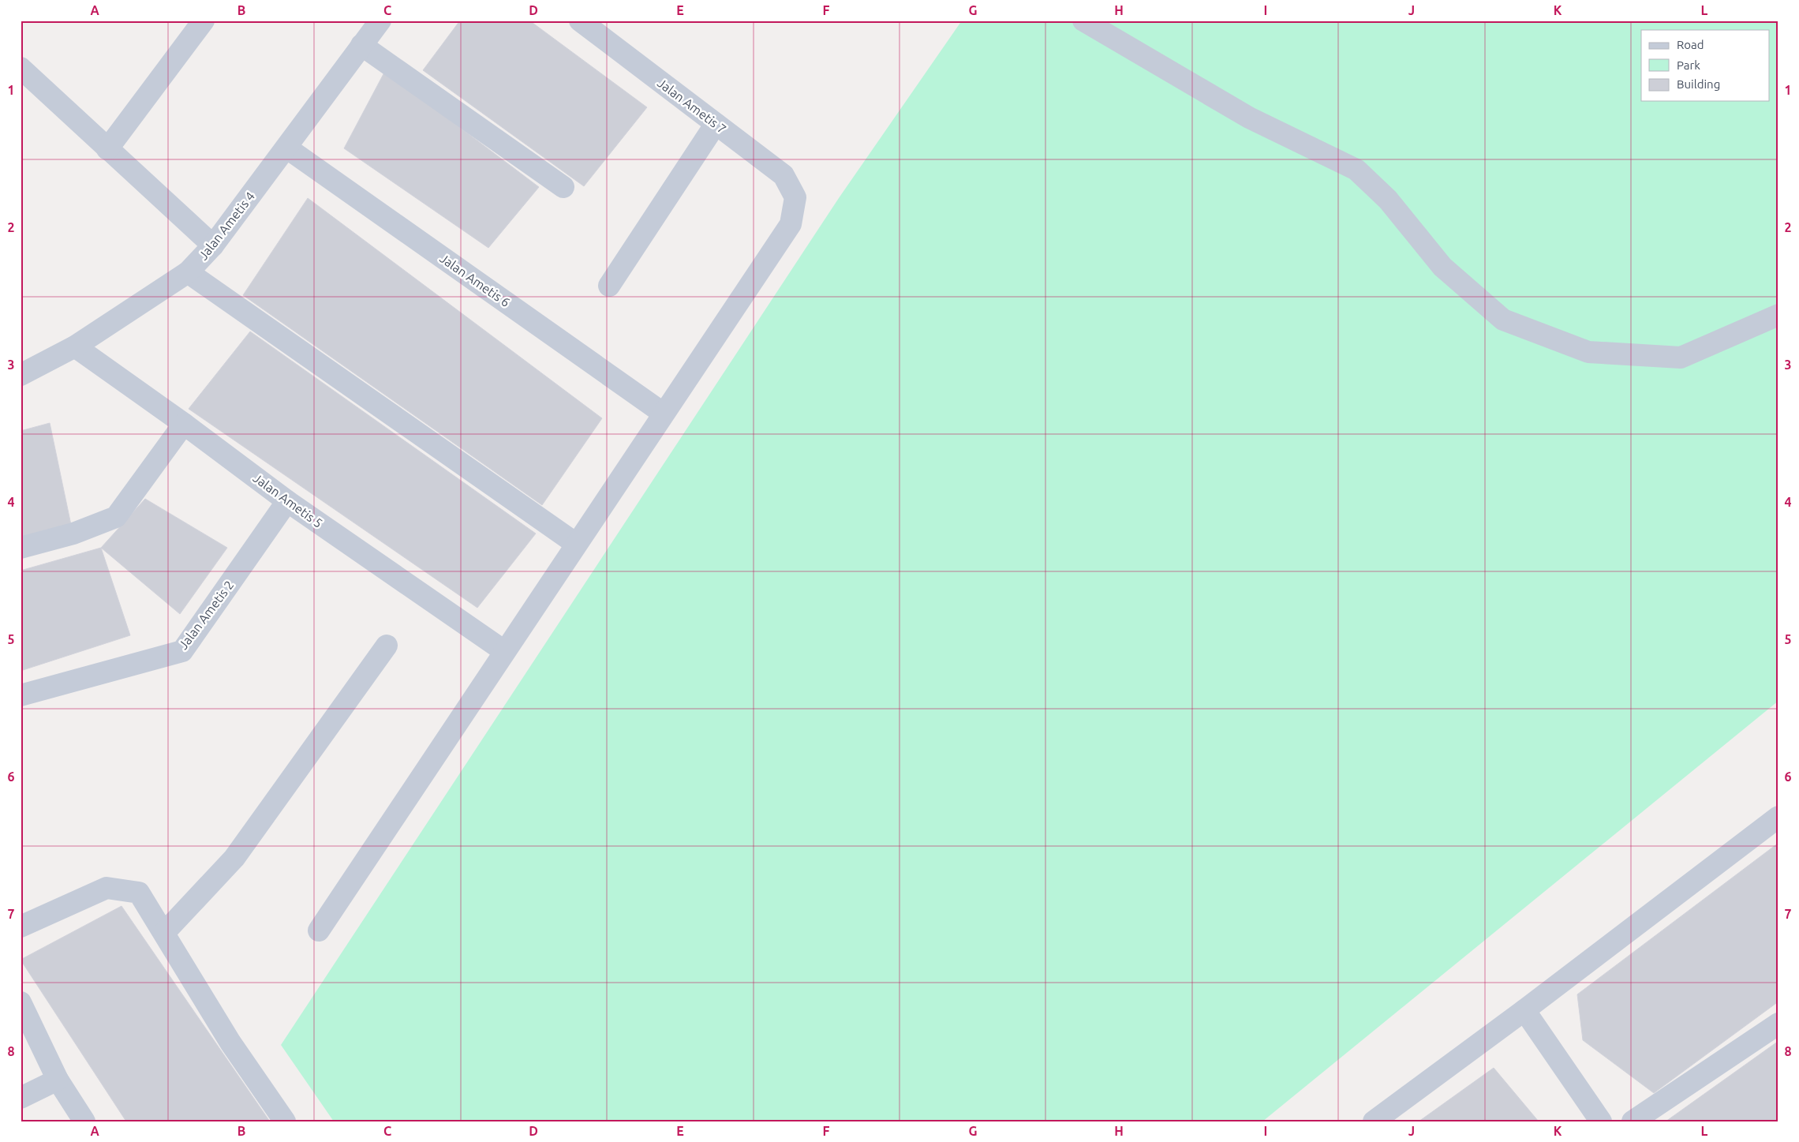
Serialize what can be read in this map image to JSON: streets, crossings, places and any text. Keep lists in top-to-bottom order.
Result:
{
  "streets": {
    "street": [
      "Jalan Ametis 7",
      "Jalan Ametis 4",
      "Jalan Ametis 6",
      "Jalan Ametis 5",
      "Jalan Ametis 2"
    ]
  },
  "crossings": [
    ["Jalan Ametis 7", "Jalan Ametis 6"],
    ["Jalan Ametis 4", "Jalan Ametis 6"],
    ["Jalan Ametis 4", "Jalan Ametis 5"],
    ["Jalan Ametis 5", "Jalan Ametis 2"]
  ],
  "legend": ["Road", "Park", "Building"],
  "grid": {
    "columns": [
      "A",
      "B",
      "C",
      "D",
      "E",
      "F",
      "G",
      "H",
      "I",
      "J",
      "K",
      "L"
    ],
    "rows": [
      "1",
      "2",
      "3",
      "4",
      "5",
      "6",
      "7",
      "8"
    ]
  }
}
